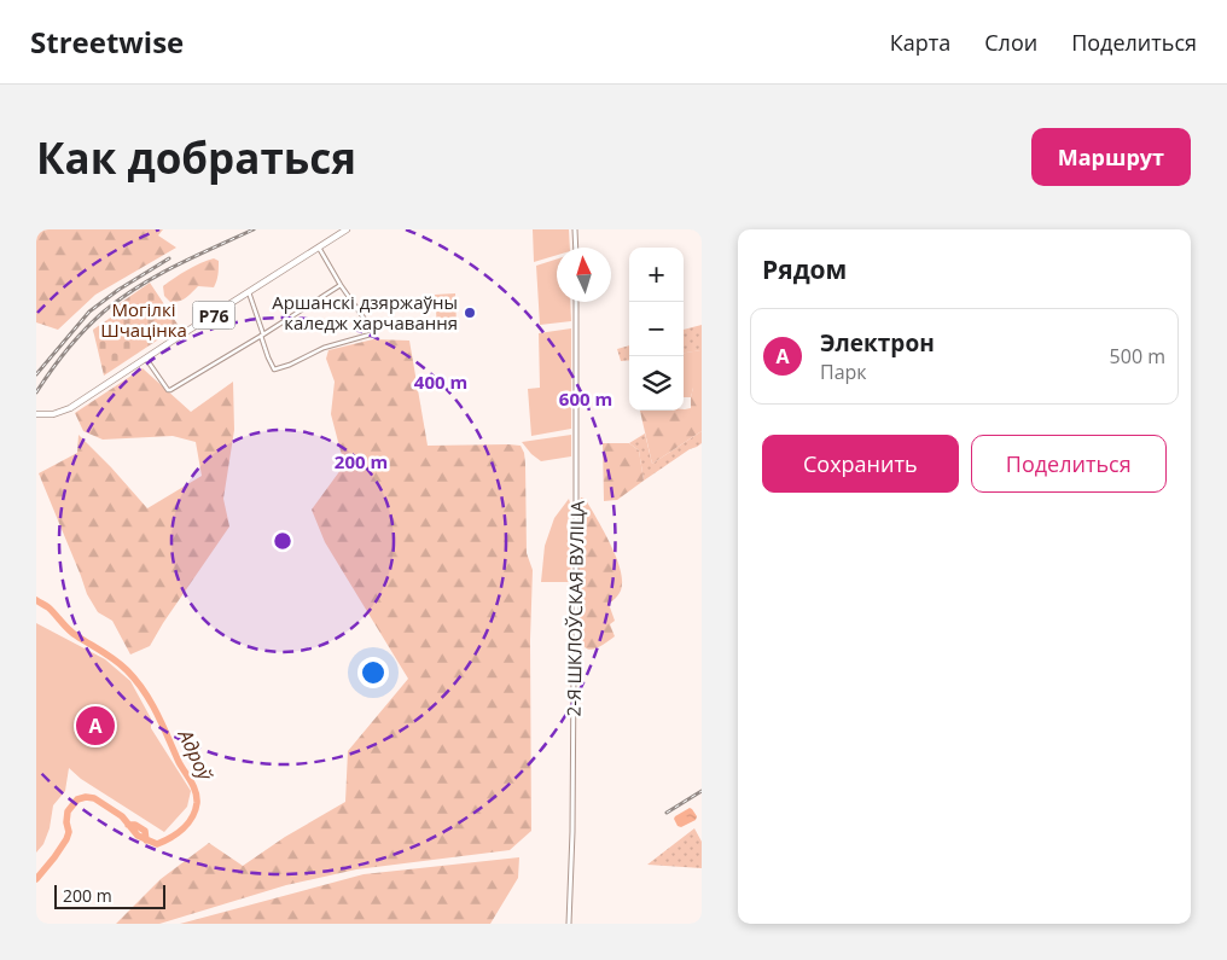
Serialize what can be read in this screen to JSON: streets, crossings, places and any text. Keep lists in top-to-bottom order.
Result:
{
  "streets": {
    "main road": ["Р76"],
    "street": ["2-Я ШКЛОЎСКАЯ ВУЛІЦА"]
  },
  "water": ["Адроў"],
  "parks": ["Могілкі Шчацінка"],
  "places": ["Аршанскі дзяржаўны каледж харчавання"],
  "scale_bar": "200 m",
  "north": "top",
  "page": {
    "header": "Streetwise",
    "nav": ["Карта", "Слои", "Поделиться"],
    "buttons": [
      "Маршрут",
      ["Сохранить", "Поделиться"]
    ],
    "title": "Как добраться",
    "heading": "Рядом",
    "map_buttons": ["+", "−"],
    "list": [
      {
        "mark": "A",
        "name": "Электрон",
        "note": "Парк",
        "value": "500 m"
      }
    ],
    "pins": "A",
    "scale": "200 m"
  },
  "rings": ["400 m", "600 m", "200 m"]
}
